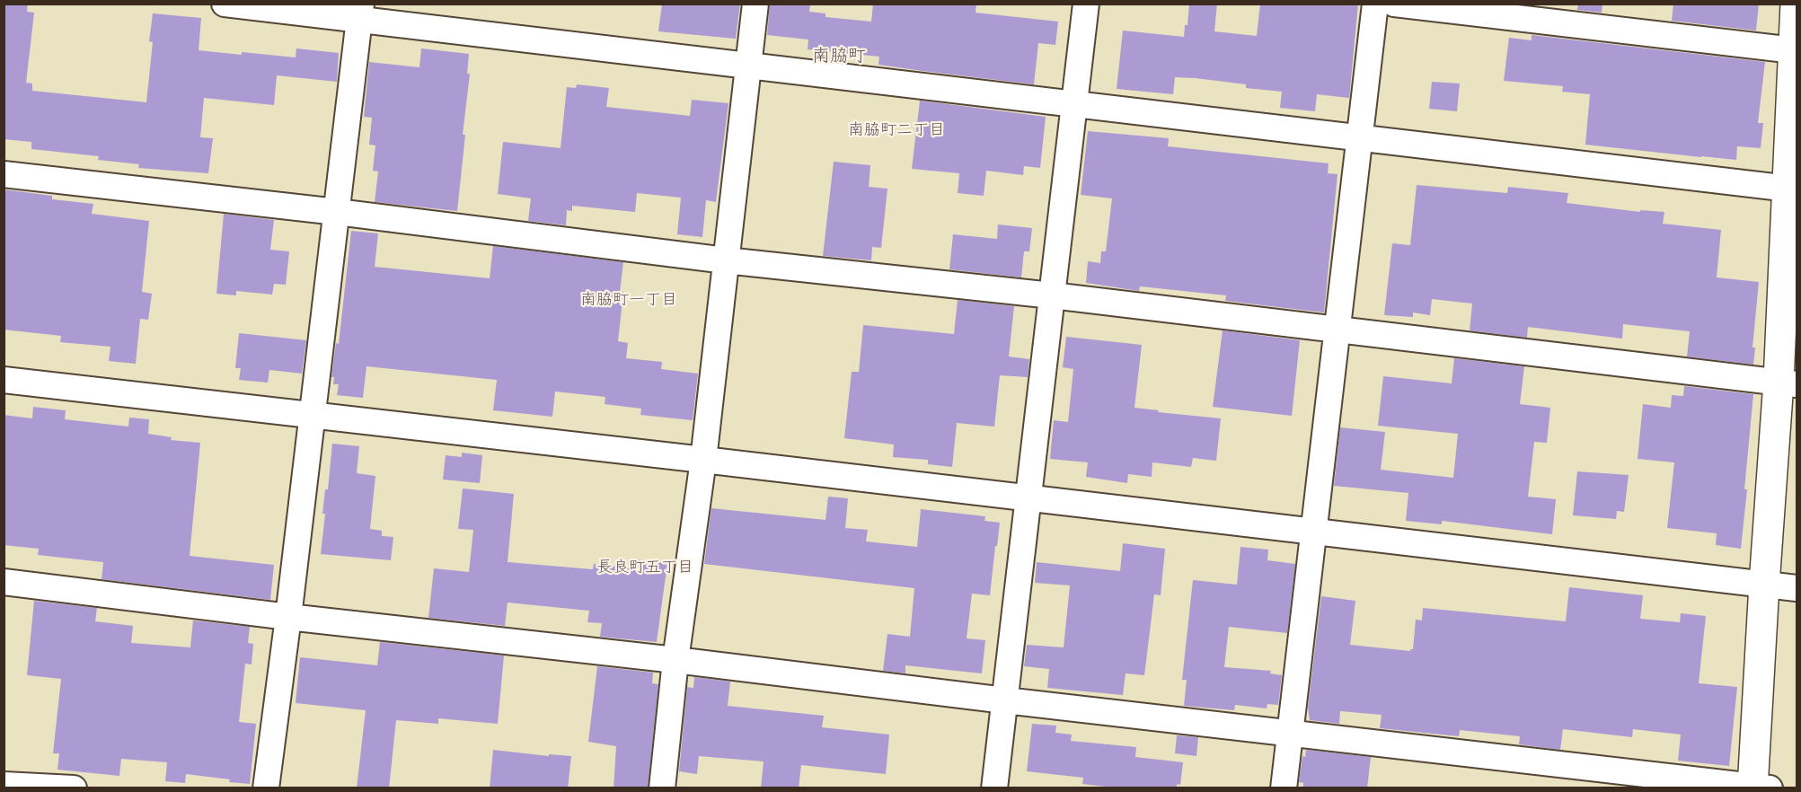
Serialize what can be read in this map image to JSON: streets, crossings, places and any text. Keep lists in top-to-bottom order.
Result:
{
  "districts": [
    "南脇町",
    "南脇町二丁目",
    "南脇町一丁目",
    "長良町五丁目"
  ]
}
